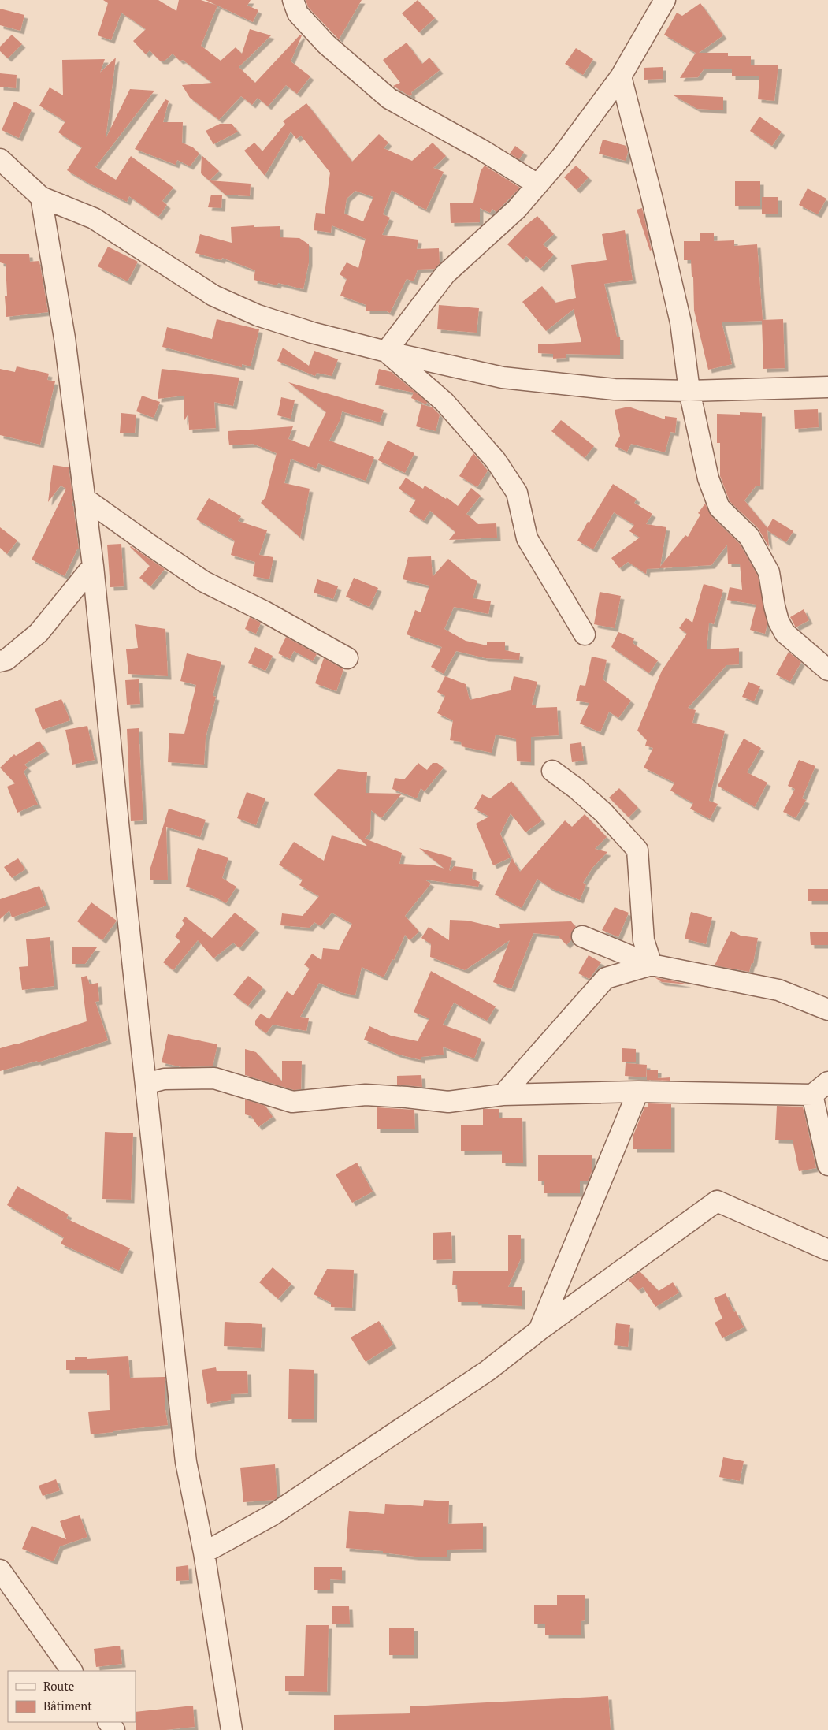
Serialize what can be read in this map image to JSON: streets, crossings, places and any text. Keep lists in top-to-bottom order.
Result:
{
  "legend": ["Route", "Bâtiment"]
}
